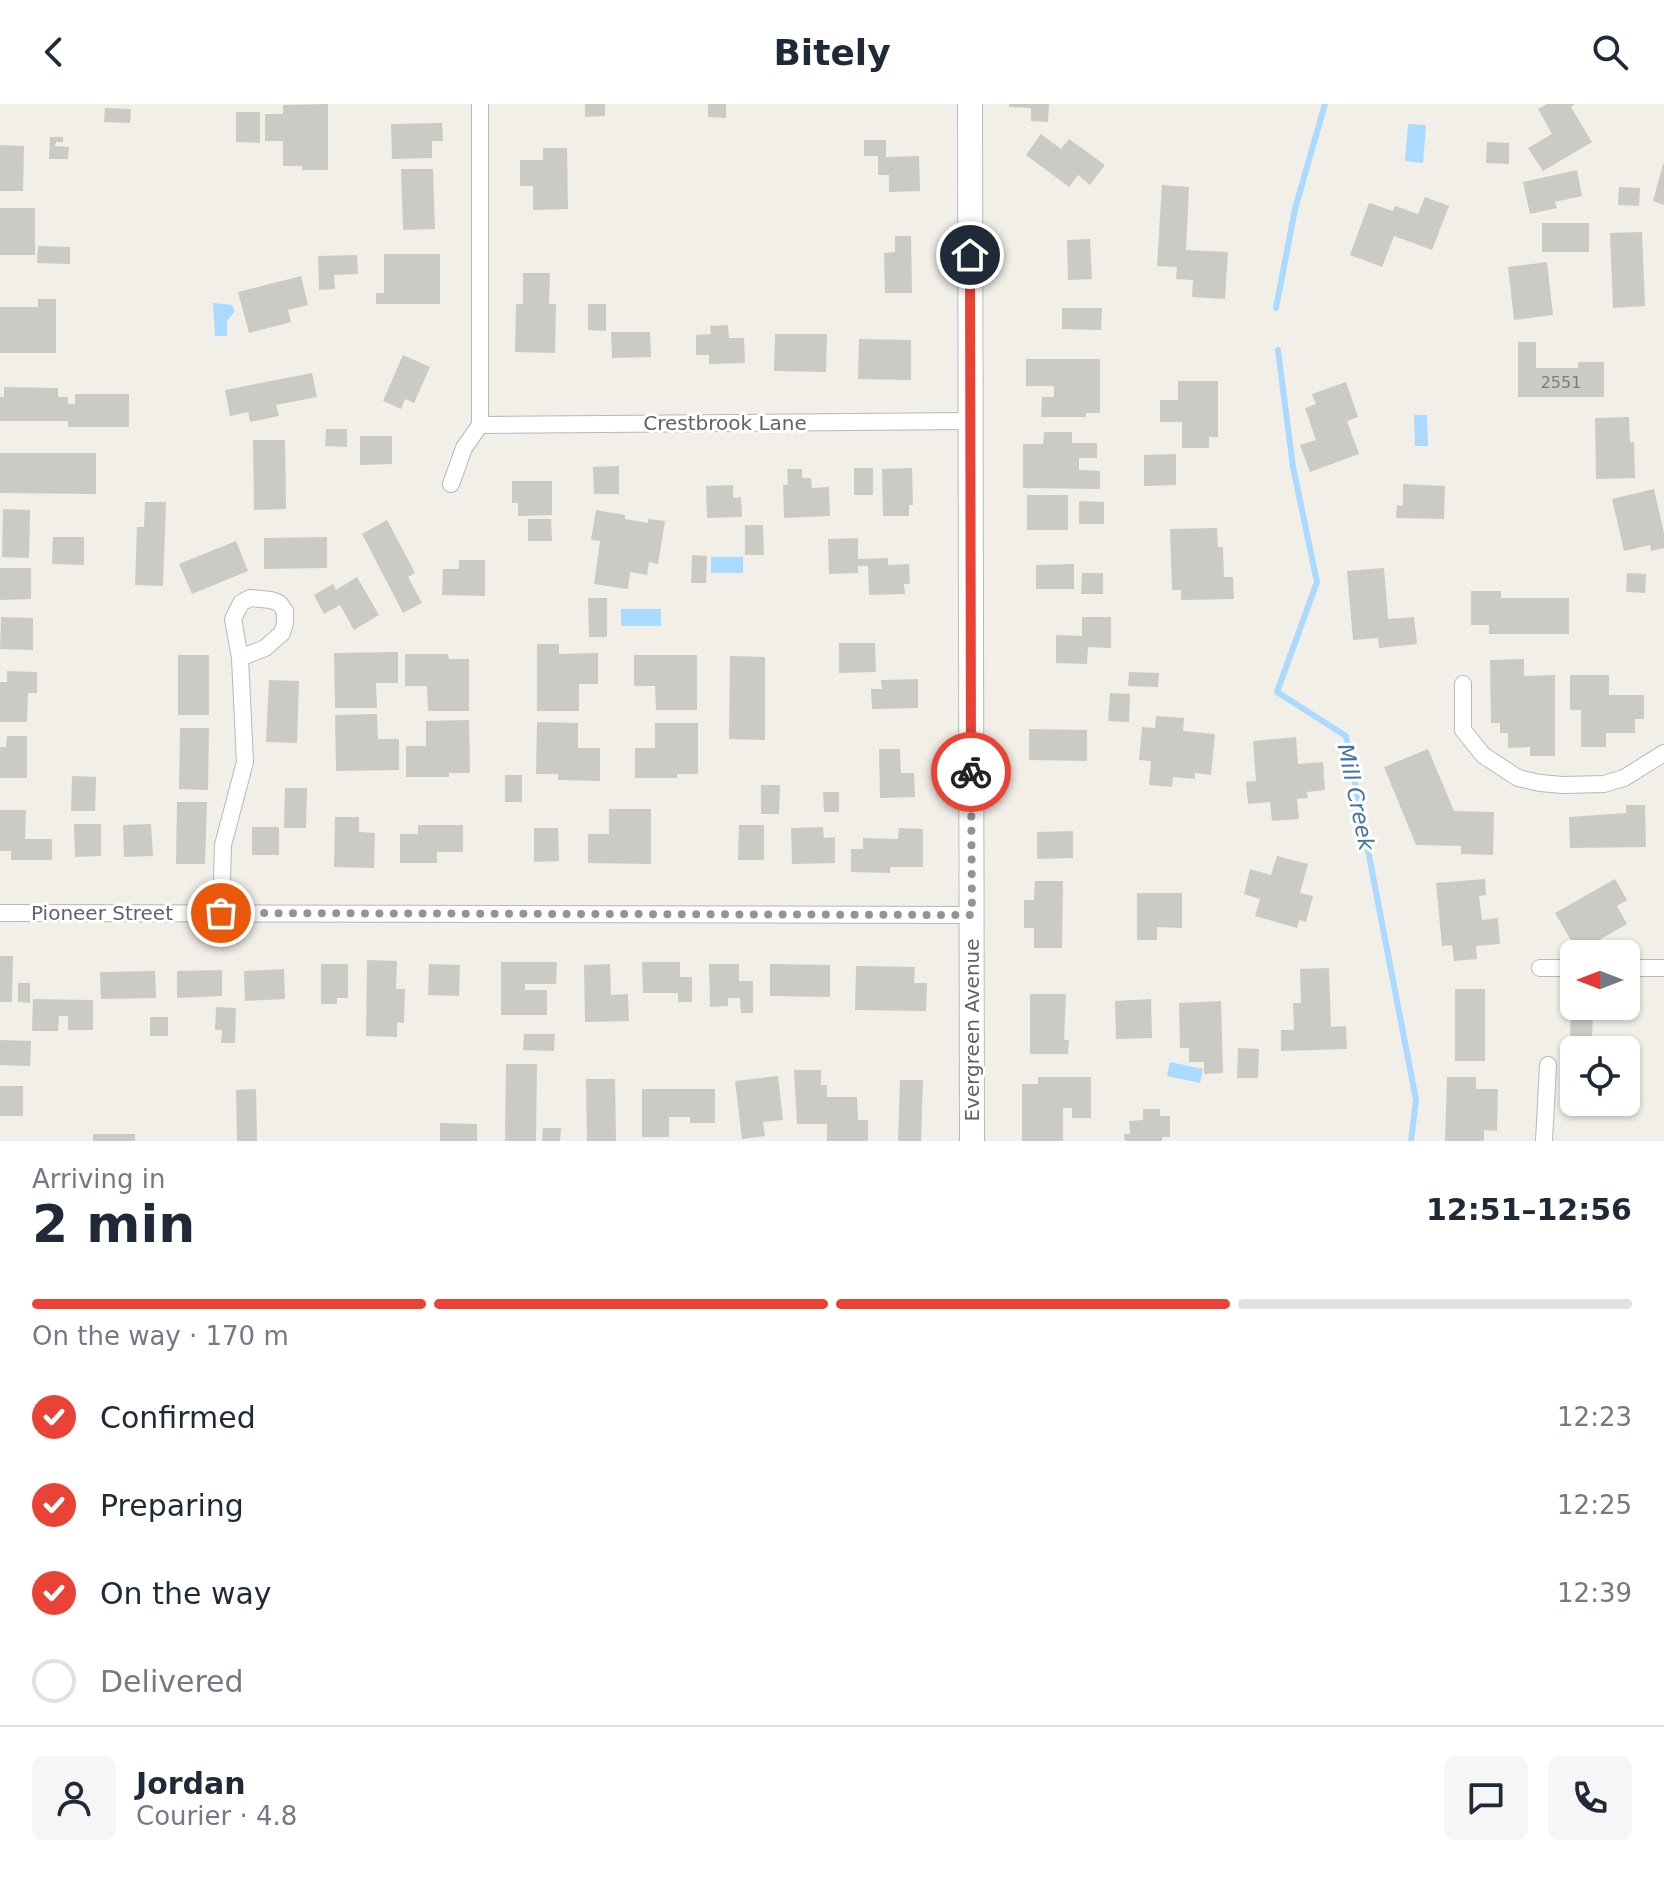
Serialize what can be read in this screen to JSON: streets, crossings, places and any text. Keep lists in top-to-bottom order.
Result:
{
  "streets": {
    "street": ["Crestbrook Lane", "Pioneer Street", "Evergreen Avenue"]
  },
  "crossings": [
    ["Crestbrook Lane", "Evergreen Avenue"],
    ["Pioneer Street", "Evergreen Avenue"]
  ],
  "water": ["Mill Creek"],
  "house_numbers": ["2551"],
  "north": "left",
  "page": {
    "header": "Bitely",
    "heading": ["2 min", "Arriving in", "12:51–12:56"],
    "panel": ["Jordan", "Courier · 4.8"],
    "bar": "On the way · 170 m",
    "list": [
      ["Confirmed", "12:23"],
      ["Preparing", "12:25"],
      ["On the way", "12:39"],
      "Delivered"
    ]
  }
}
